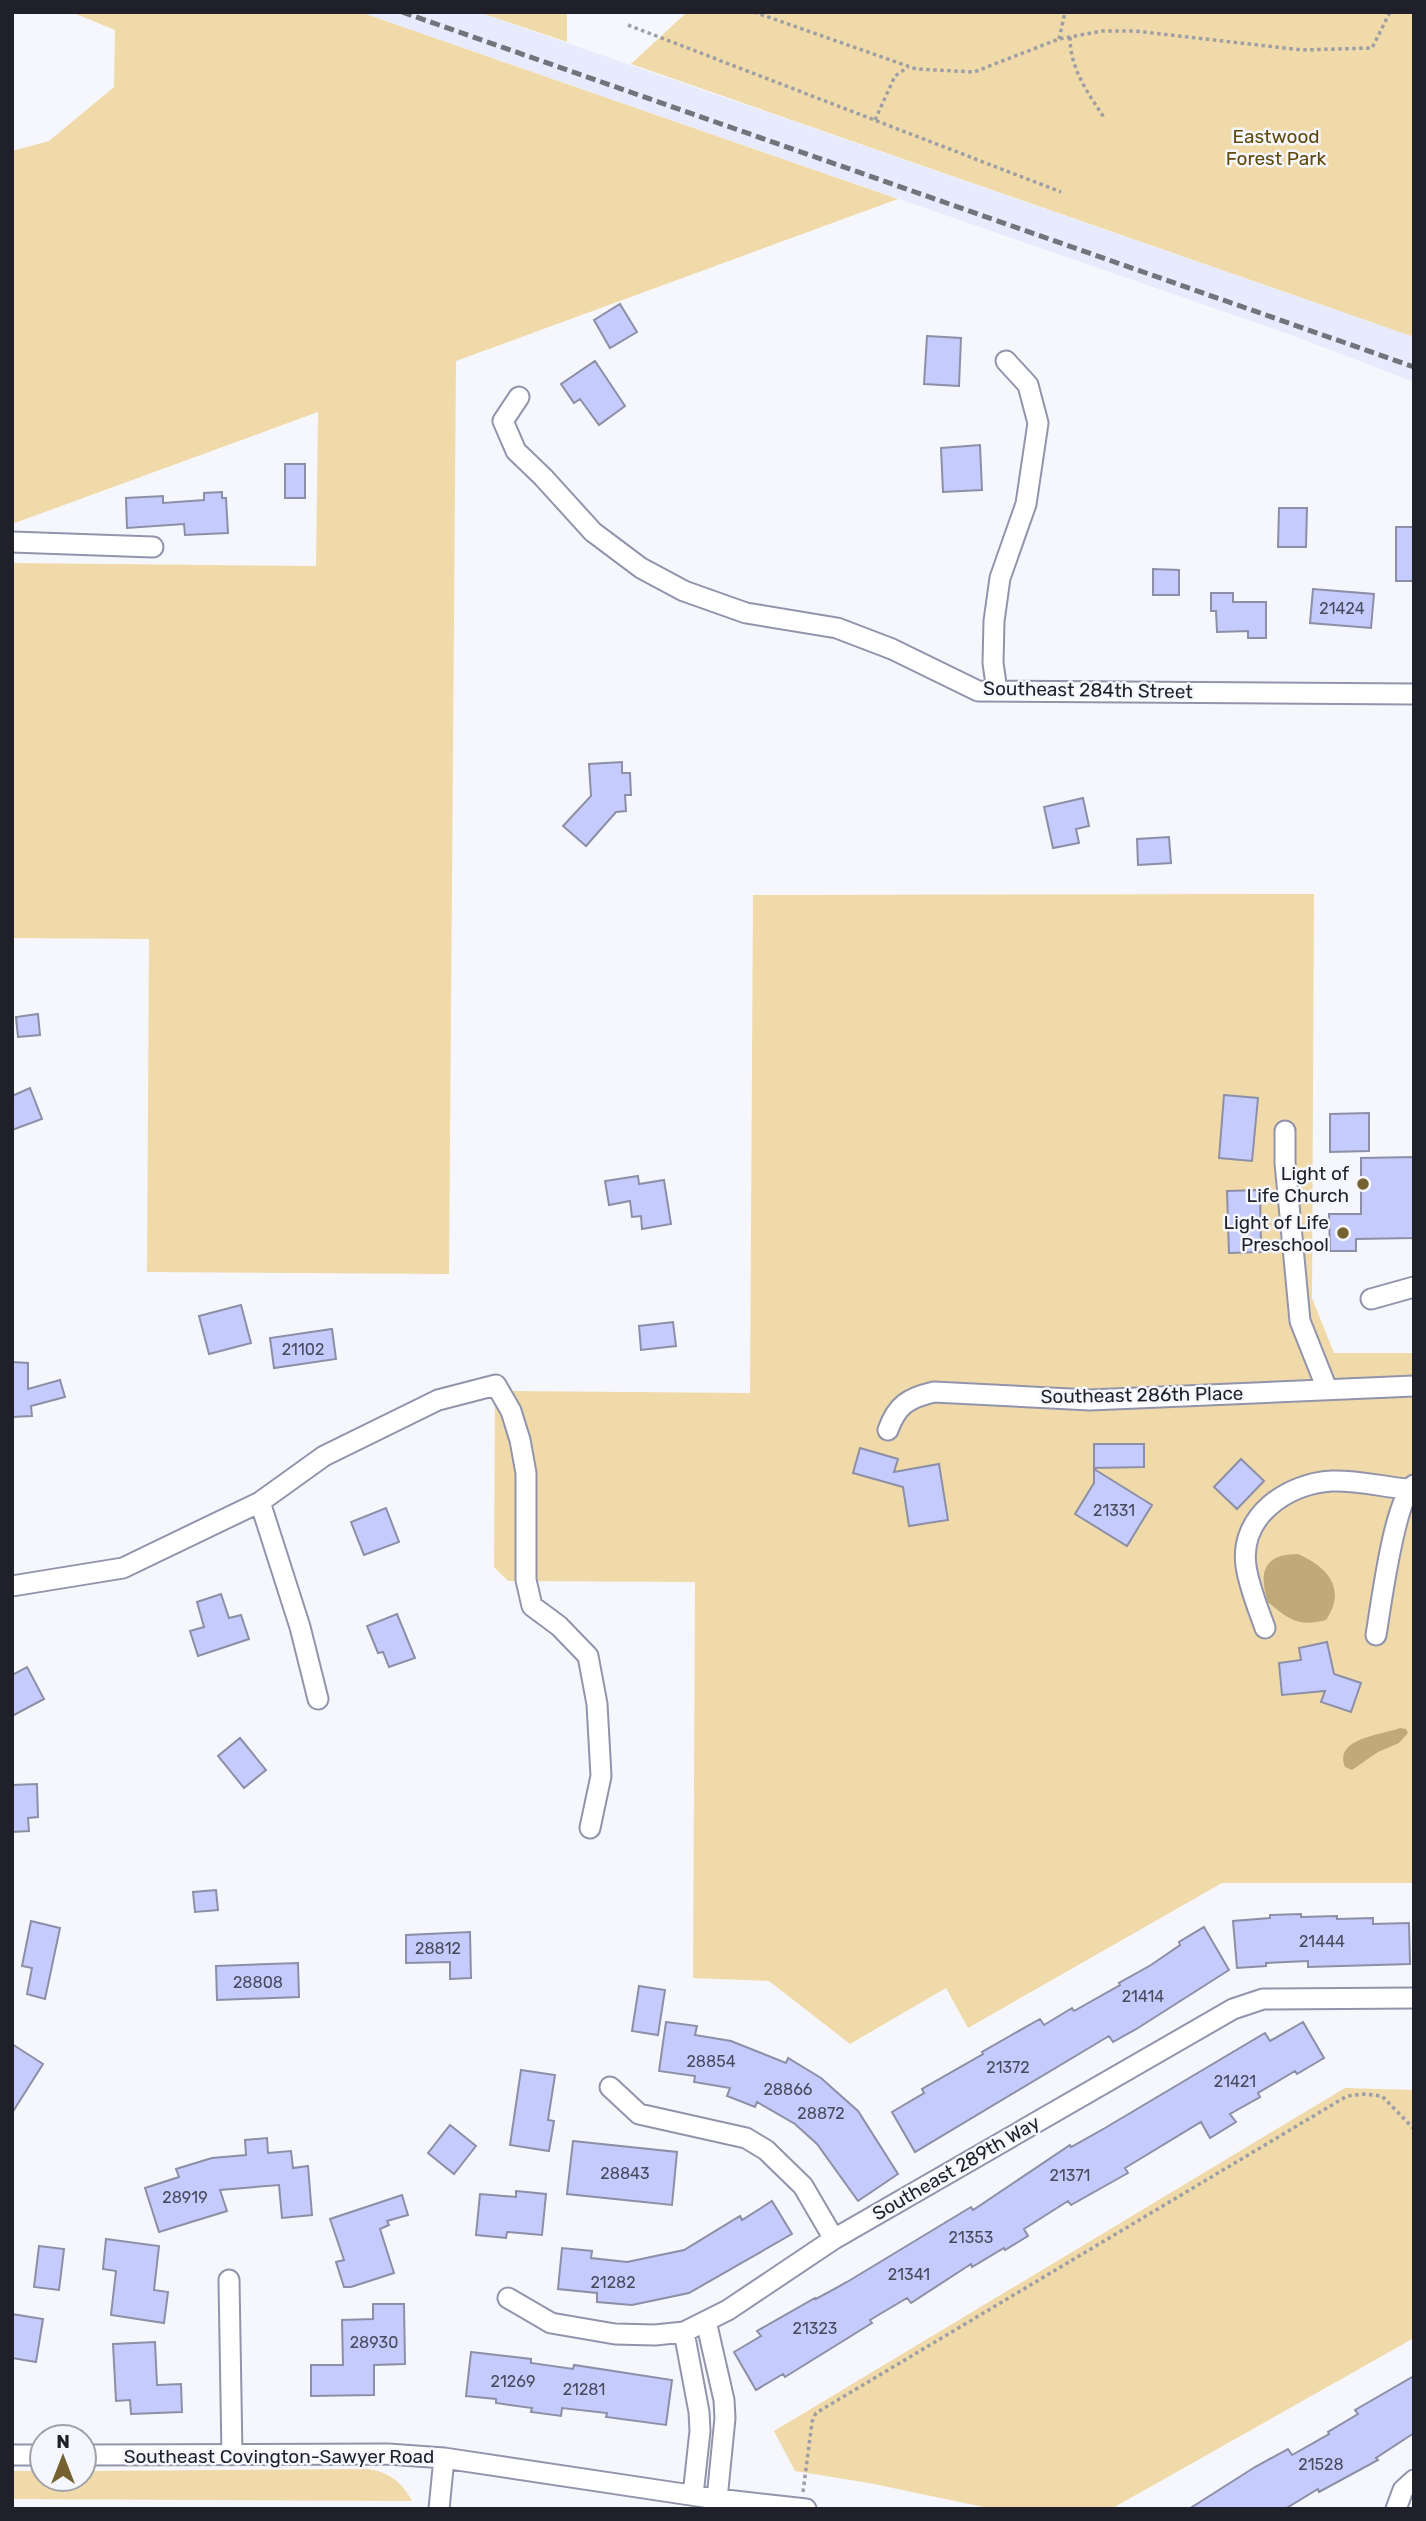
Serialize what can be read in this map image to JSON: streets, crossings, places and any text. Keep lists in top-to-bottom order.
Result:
{
  "streets": {
    "street": [
      "Southeast 284th Street",
      "Southeast 286th Place",
      "Southeast 289th Way",
      "Southeast Covington-Sawyer Road"
    ]
  },
  "parks": ["Eastwood Forest Park"],
  "places": ["Light of Life Church", "Light of Life Preschool"],
  "house_numbers": [
    "21424",
    "21102",
    "21331",
    "21444",
    "28812",
    "28808",
    "21414",
    "28854",
    "21372",
    "21421",
    "28866",
    "28872",
    "28843",
    "21371",
    "28919",
    "21353",
    "21341",
    "21282",
    "21323",
    "28930",
    "21269",
    "21281",
    "21528"
  ],
  "north": "top"
}
